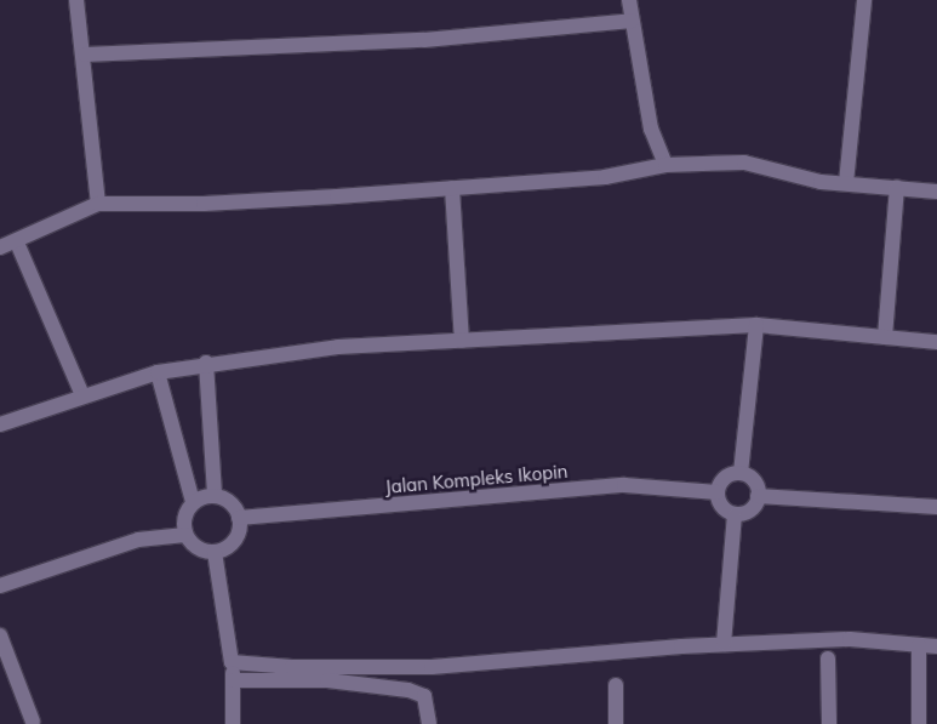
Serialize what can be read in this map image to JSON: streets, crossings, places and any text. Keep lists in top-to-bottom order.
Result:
{
  "streets": {
    "street": ["Jalan Kompleks Ikopin"]
  }
}
